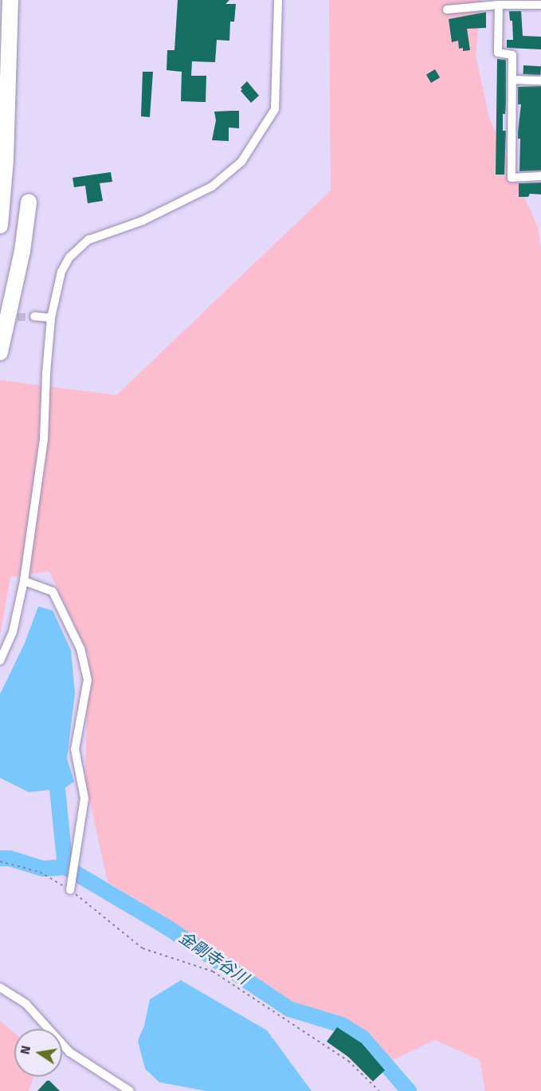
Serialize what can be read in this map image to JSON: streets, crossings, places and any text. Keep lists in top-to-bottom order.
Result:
{
  "water": ["金剛寺谷川"],
  "north": "left"
}
